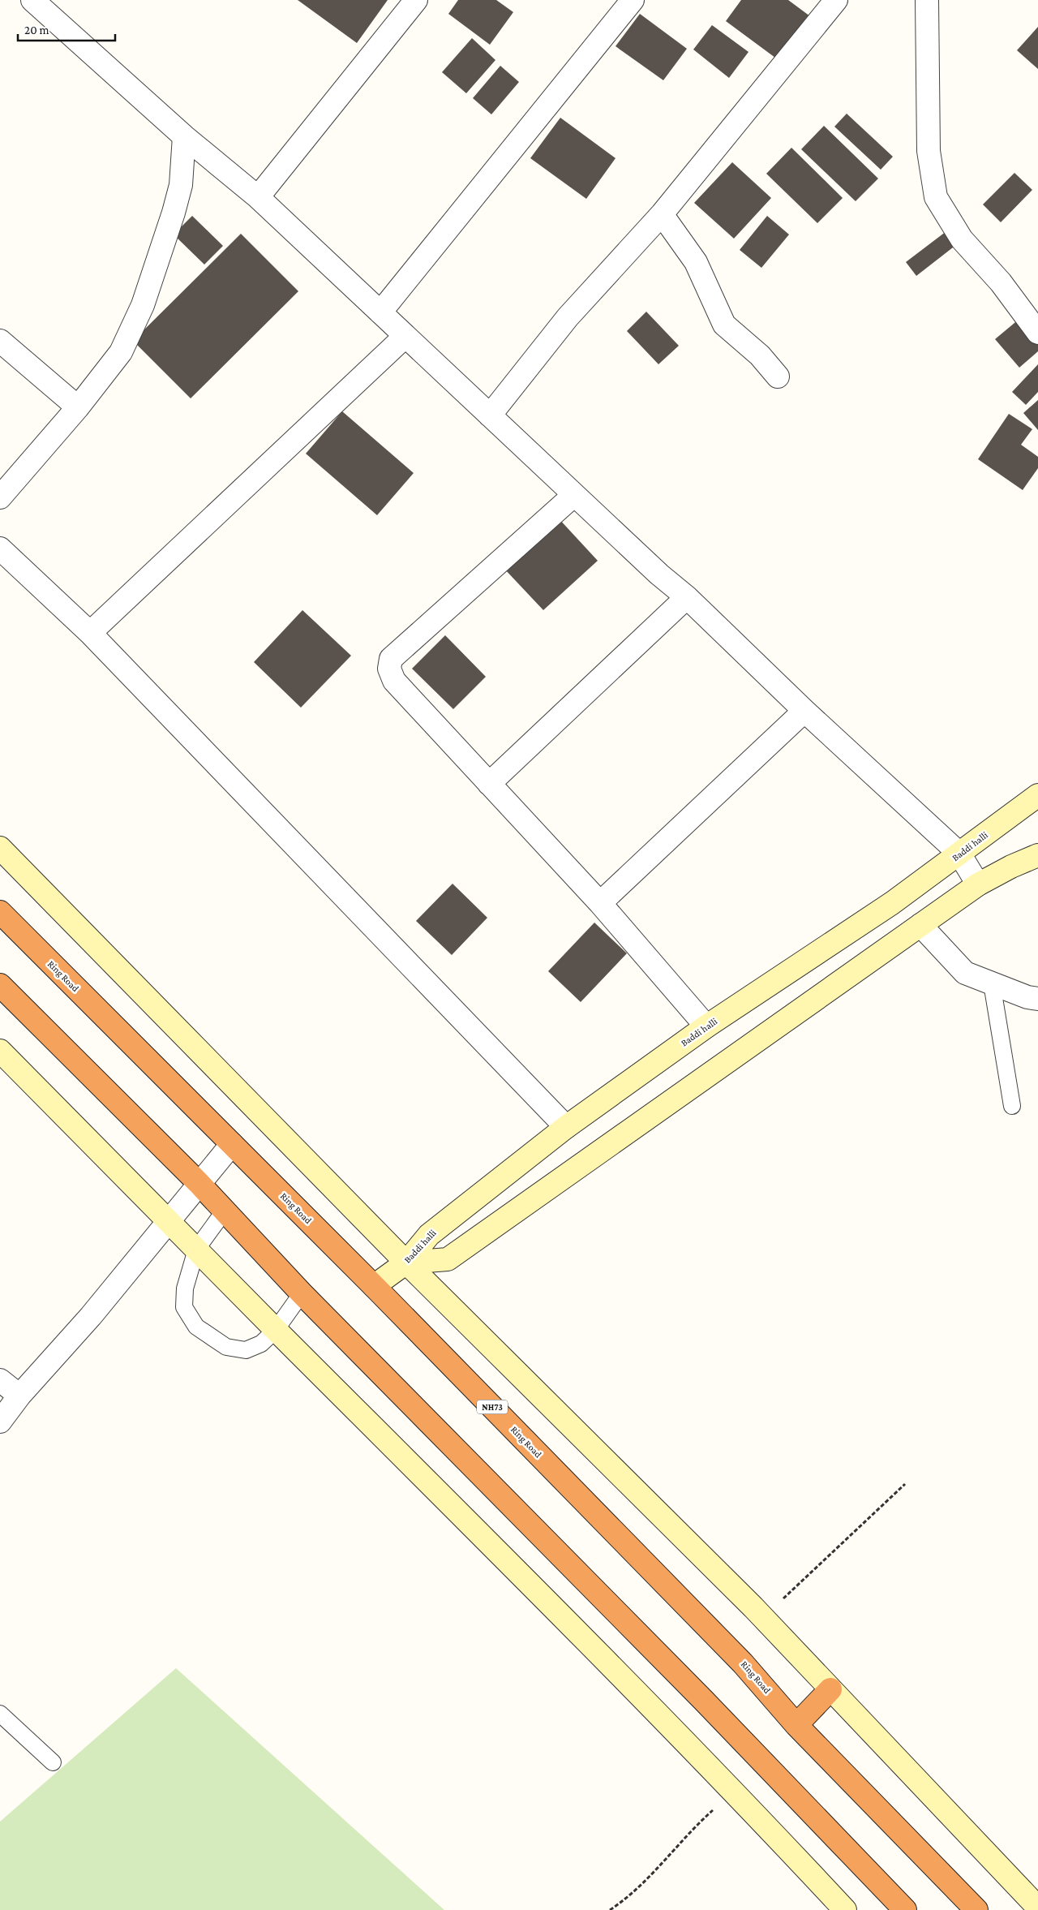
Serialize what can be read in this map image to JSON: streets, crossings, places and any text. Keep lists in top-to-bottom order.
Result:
{
  "streets": {
    "highway": ["Ring Road", "NH73"],
    "street": ["Baddi halli"]
  },
  "crossings": [
    ["Baddi halli", "Ring Road"]
  ],
  "scale_bar": "20 m"
}
